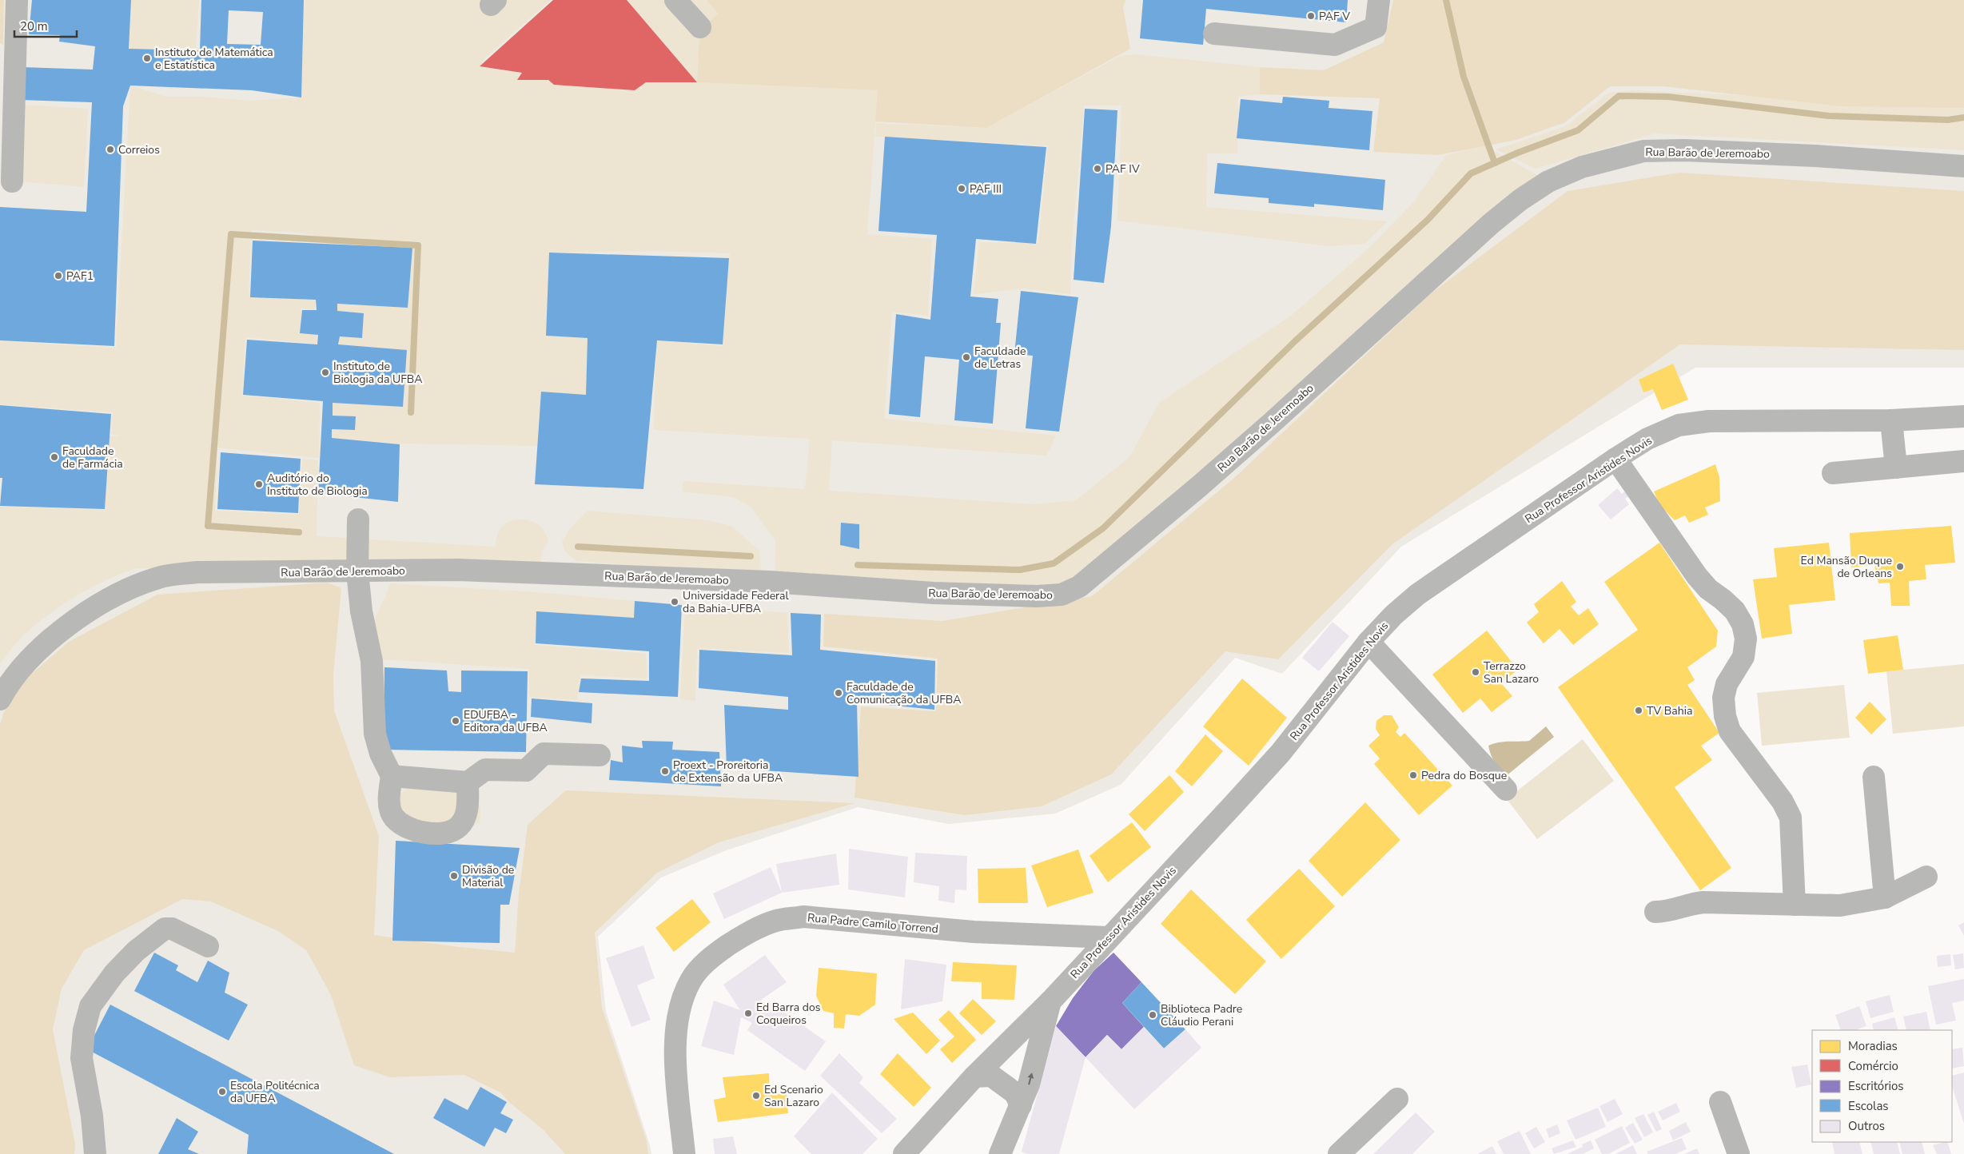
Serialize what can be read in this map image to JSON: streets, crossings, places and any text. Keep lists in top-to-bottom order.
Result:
{
  "streets": {
    "street": ["Rua Barão de Jeremoabo", "Rua Professor Aristides Novis", "Rua Padre Camilo Torrend"]
  },
  "crossings": [
    ["Rua Professor Aristides Novis", "Rua Padre Camilo Torrend"]
  ],
  "places": [
    "PAF V",
    "Instituto de Matemática e Estatística",
    "Correios",
    "PAF IV",
    "PAF III",
    "PAF1",
    "Faculdade de Letras",
    "Instituto de Biologia da UFBA",
    "Faculdade de Farmácia",
    "Auditório do Instituto de Biologia",
    "Ed Mansão Duque de Orleans",
    "Universidade Federal da Bahia-UFBA",
    "Terrazzo San Lazaro",
    "Faculdade de Comunicação da UFBA",
    "TV Bahia",
    "EDUFBA - Editora da UFBA",
    "Proext - Proreitoria de Extensão da UFBA",
    "Pedra do Bosque",
    "Divisão de Material",
    "Ed Barra dos Coqueiros",
    "Biblioteca Padre Cláudio Perani",
    "Escola Politécnica da UFBA",
    "Ed Scenario San Lazaro"
  ],
  "legend": [
    "Moradias",
    "Comércio",
    "Escritórios",
    "Escolas",
    "Outros"
  ],
  "scale_bar": "20 m"
}
